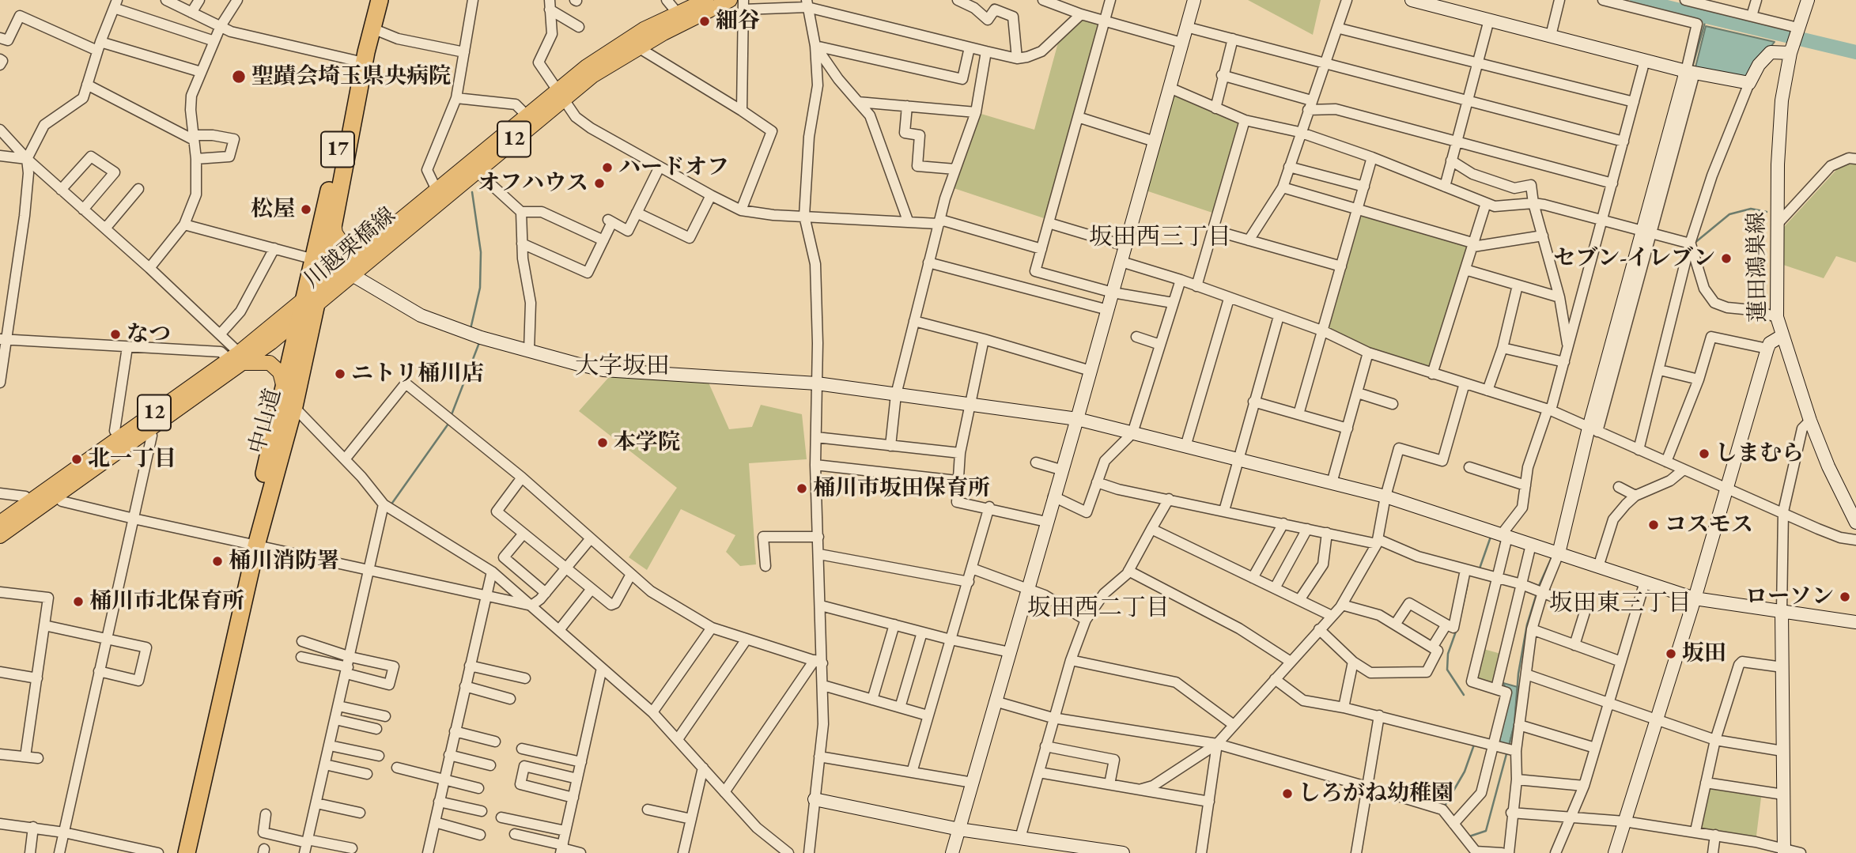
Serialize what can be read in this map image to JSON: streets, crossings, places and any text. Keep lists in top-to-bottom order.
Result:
{
  "streets": {
    "highway": ["17", "中山道"],
    "main road": ["12", "川越栗橋線"],
    "street": ["蓮田鴻巣線"]
  },
  "crossings": [
    ["川越栗橋線", "中山道"]
  ],
  "districts": [
    "坂田西三丁目",
    "大字坂田",
    "坂田東三丁目",
    "坂田西二丁目"
  ],
  "places": [
    "細谷",
    "聖蹟会埼玉県央病院",
    "ハードオフ",
    "オフハウス",
    "松屋",
    "セブン-イレブン",
    "なつ",
    "ニトリ桶川店",
    "本学院",
    "しまむら",
    "北一丁目",
    "桶川市坂田保育所",
    "コスモス",
    "桶川消防署",
    "ローソン",
    "桶川市北保育所",
    "坂田",
    "しろがね幼稚園"
  ]
}
